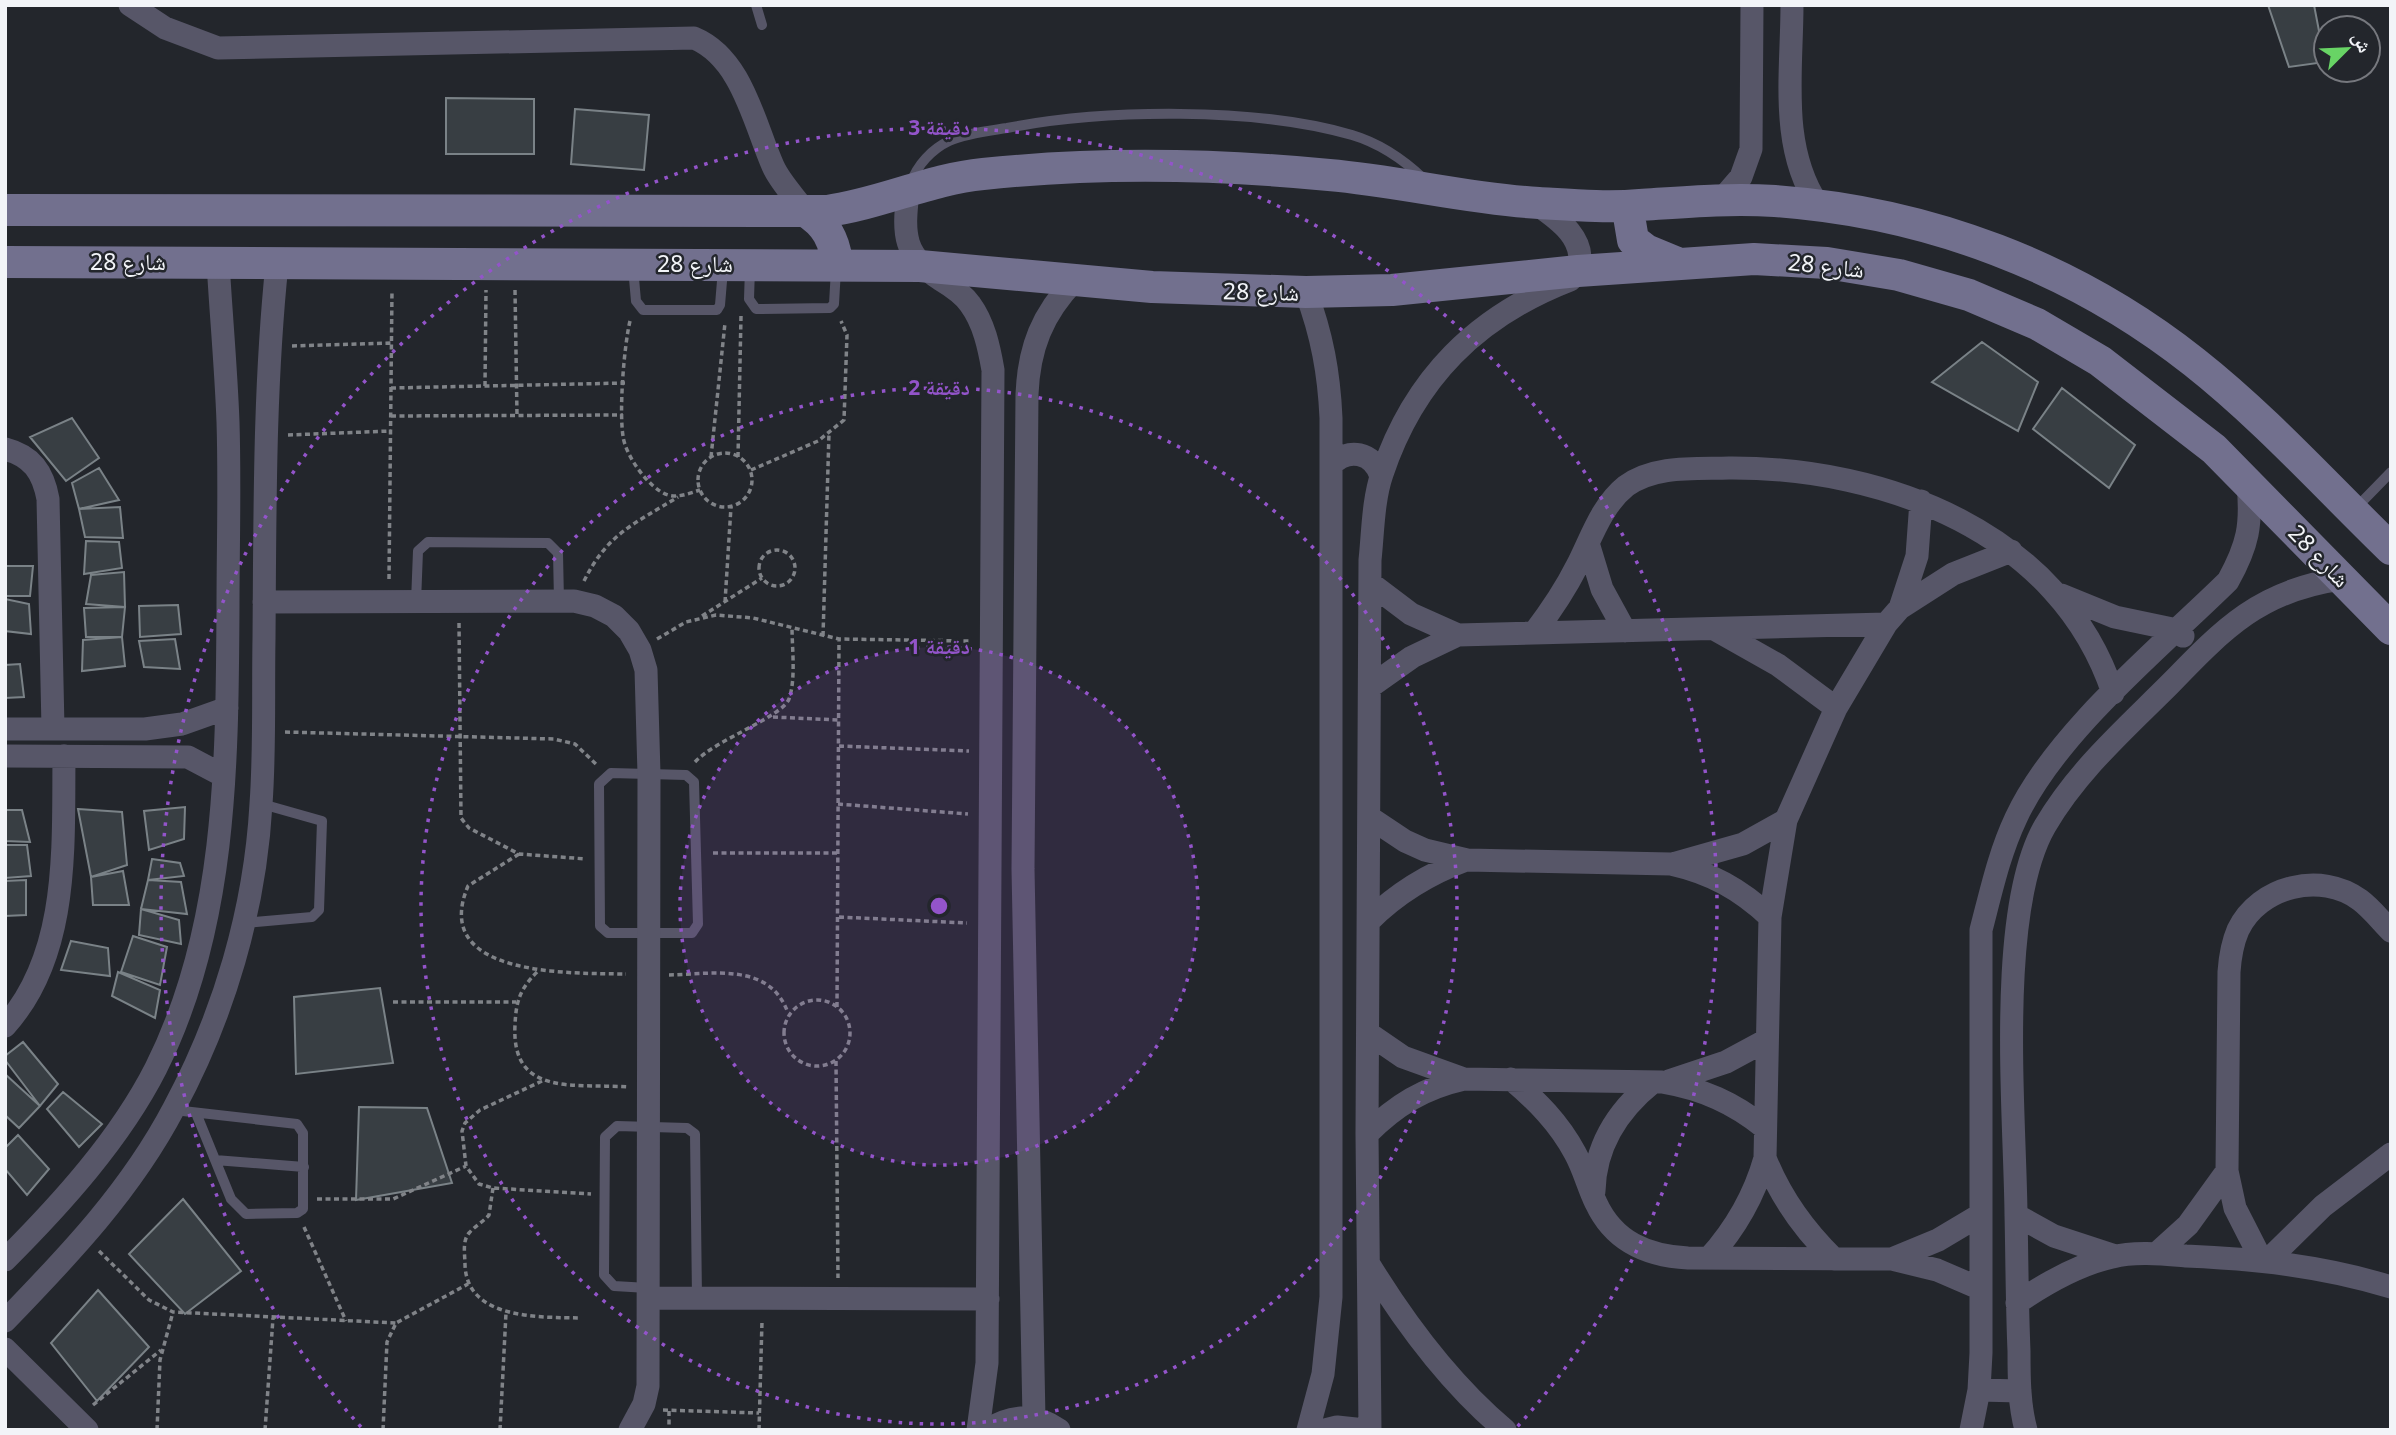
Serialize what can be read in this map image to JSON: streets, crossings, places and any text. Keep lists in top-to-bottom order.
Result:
{
  "streets": {
    "street": ["شارع 28"]
  },
  "north": "top right",
  "rings": ["3 دقيقة", "2 دقيقة", "1 دقيقة"]
}
